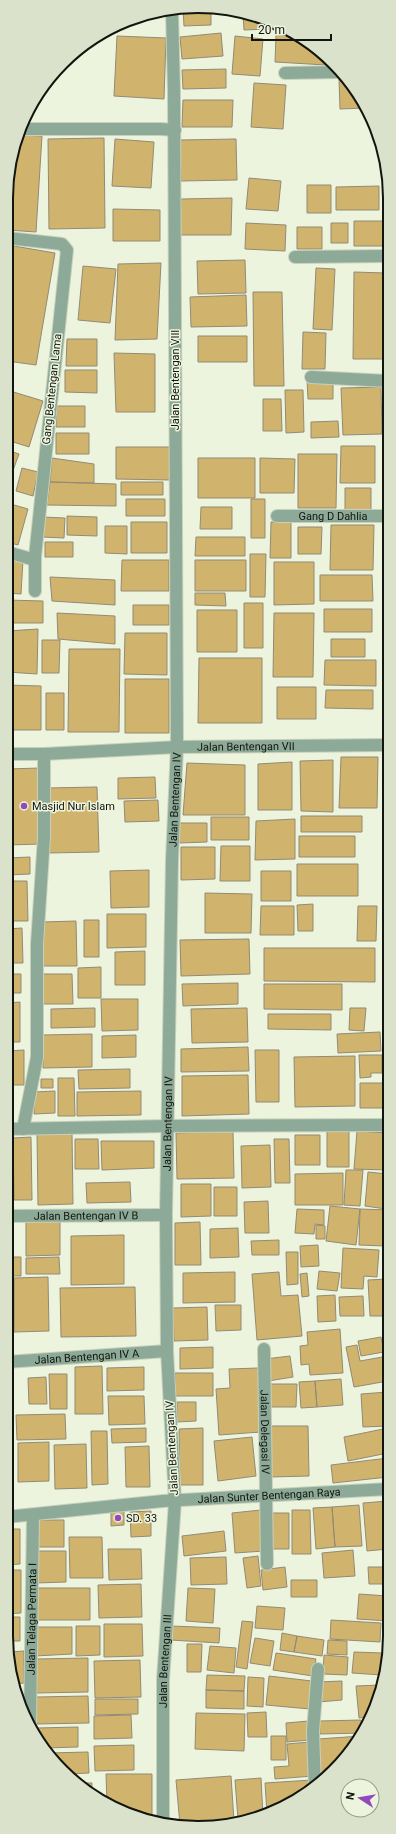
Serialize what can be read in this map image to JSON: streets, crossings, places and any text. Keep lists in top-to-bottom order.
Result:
{
  "streets": {
    "street": [
      "Jalan Bentengan VIII",
      "Gang Bentengan Lama",
      "Gang D Dahlia",
      "Jalan Bentengan VII",
      "Jalan Bentengan IV",
      "Jalan Bentengan IV B",
      "Jalan Bentengan IV A",
      "Jalan Delegasi IV",
      "Jalan Sunter Bentengan Raya",
      "Jalan Telaga Permata I",
      "Jalan Bentengan III"
    ]
  },
  "crossings": [
    ["Jalan Bentengan VIII", "Jalan Bentengan VII"],
    ["Jalan Bentengan VIII", "Jalan Bentengan IV"],
    ["Jalan Bentengan VII", "Jalan Bentengan IV"],
    ["Jalan Bentengan IV", "Jalan Bentengan IV B"],
    ["Jalan Bentengan IV", "Jalan Bentengan IV A"],
    ["Jalan Bentengan IV", "Jalan Sunter Bentengan Raya"],
    ["Jalan Bentengan IV", "Jalan Bentengan III"],
    ["Jalan Delegasi IV", "Jalan Sunter Bentengan Raya"],
    ["Jalan Sunter Bentengan Raya", "Jalan Telaga Permata I"],
    ["Jalan Sunter Bentengan Raya", "Jalan Bentengan III"]
  ],
  "places": ["Masjid Nur Islam", "SD. 33"],
  "scale_bar": "20 m",
  "north": "left"
}
